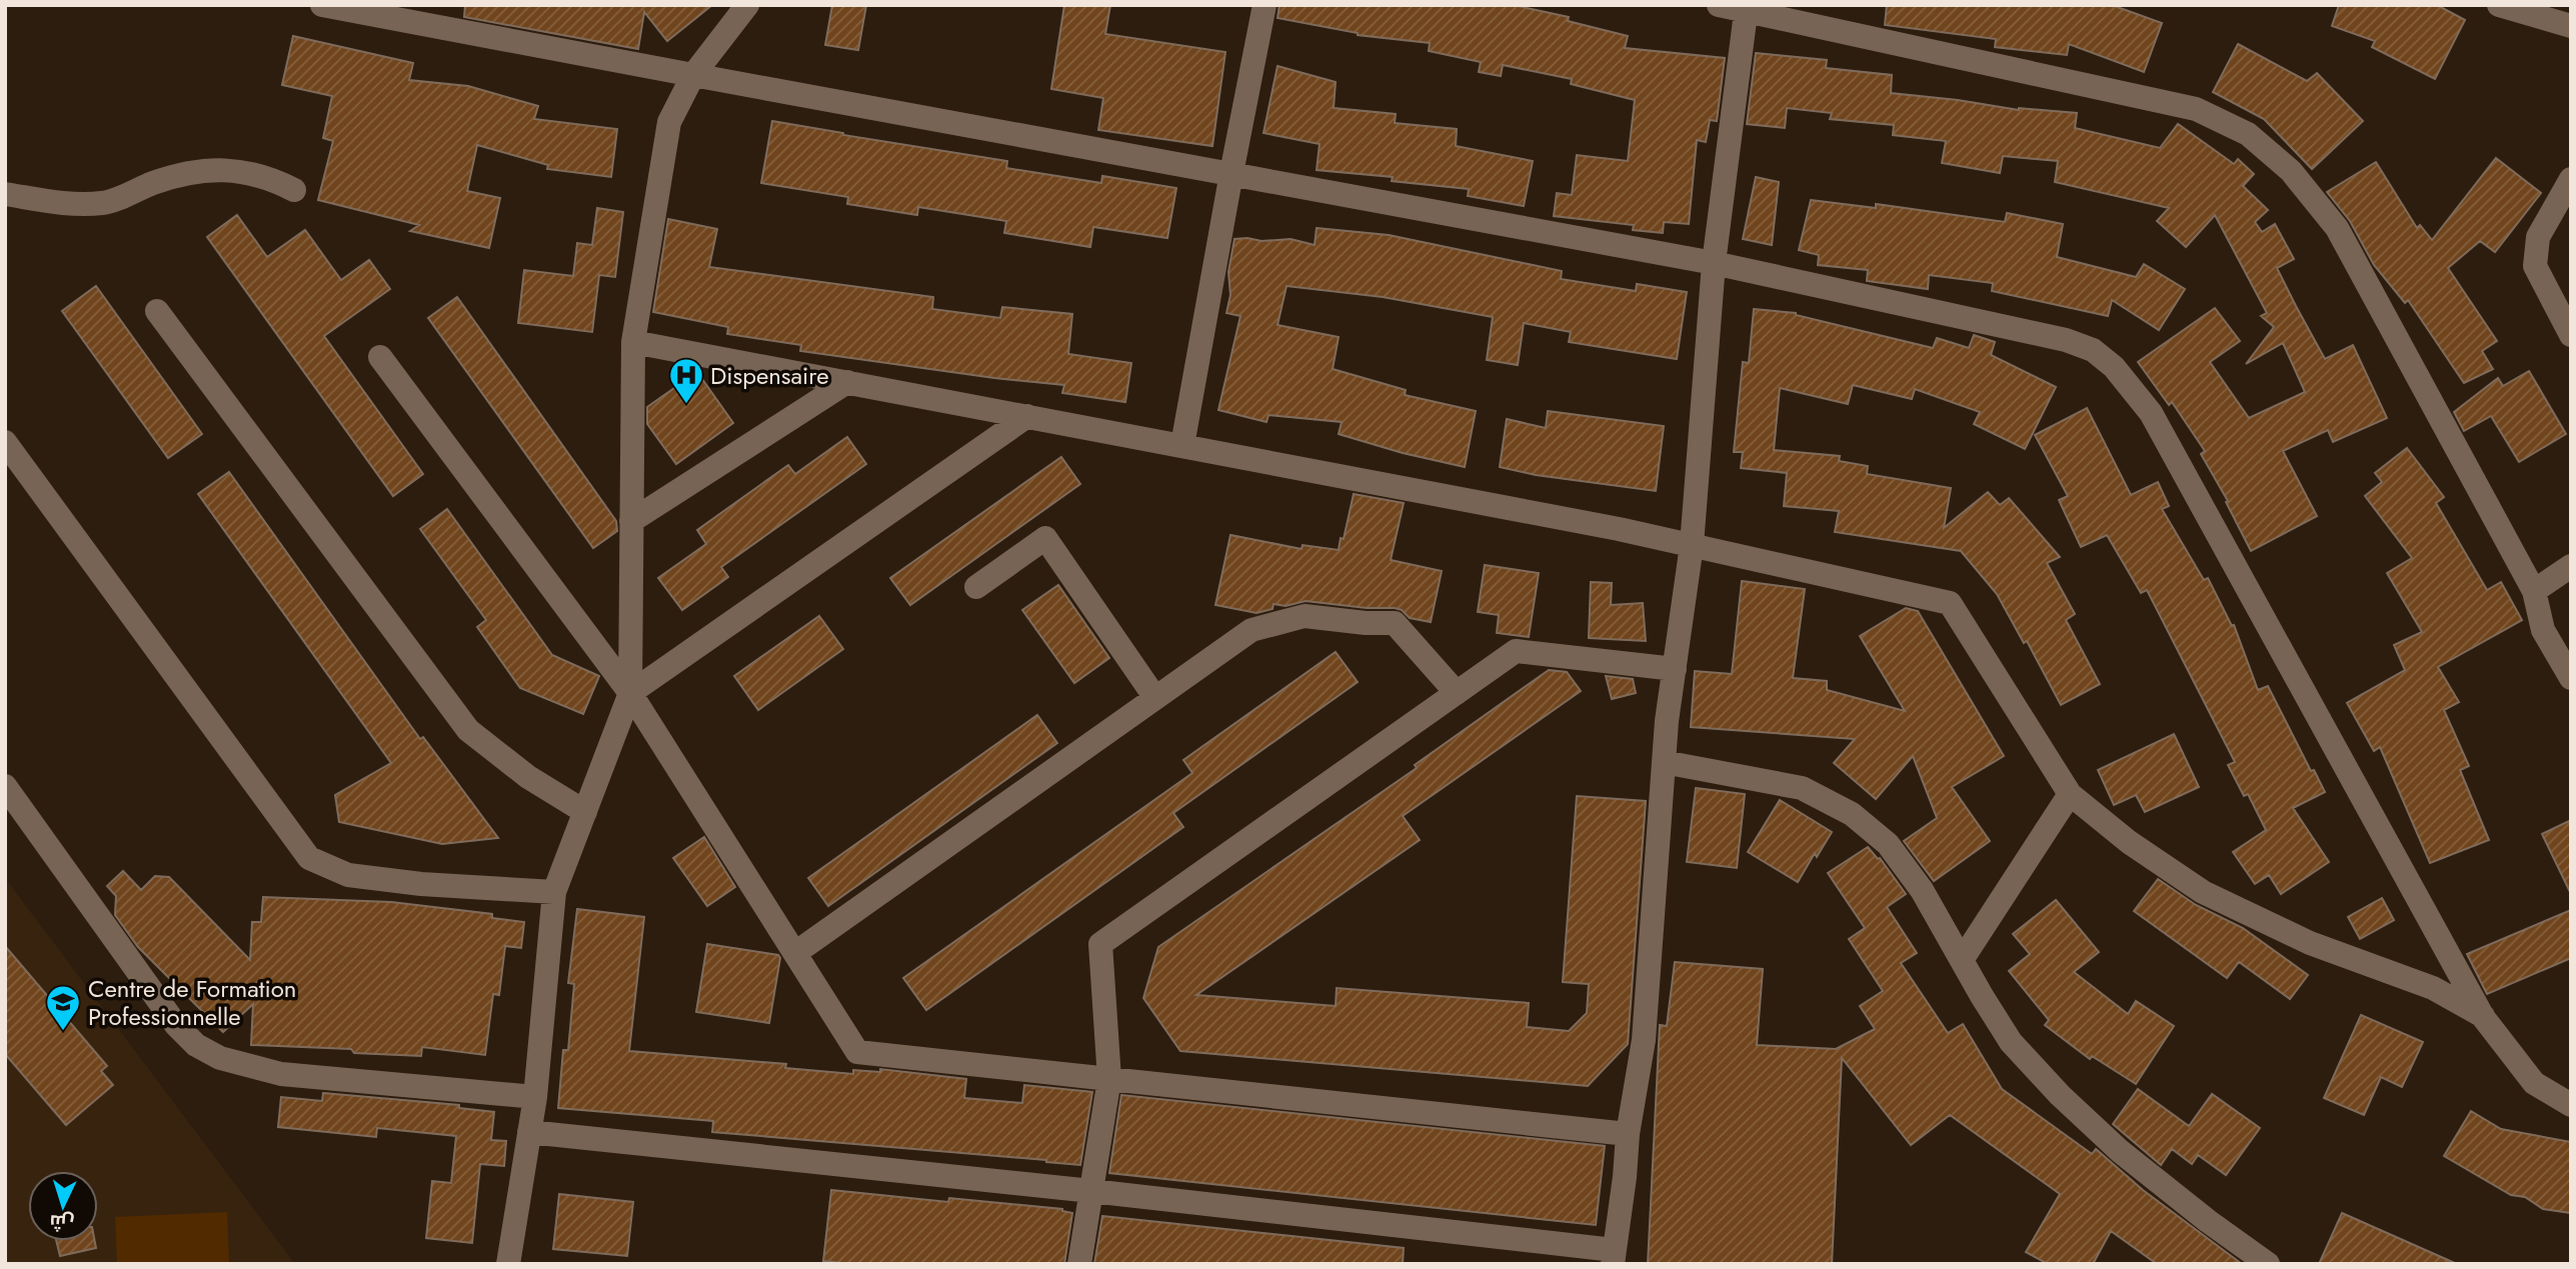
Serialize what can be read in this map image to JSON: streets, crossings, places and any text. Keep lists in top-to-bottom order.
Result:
{
  "places": {
    "hospital": ["Dispensaire"],
    "school or university": ["Centre de Formation Professionnelle"]
  },
  "north": "bottom"
}
